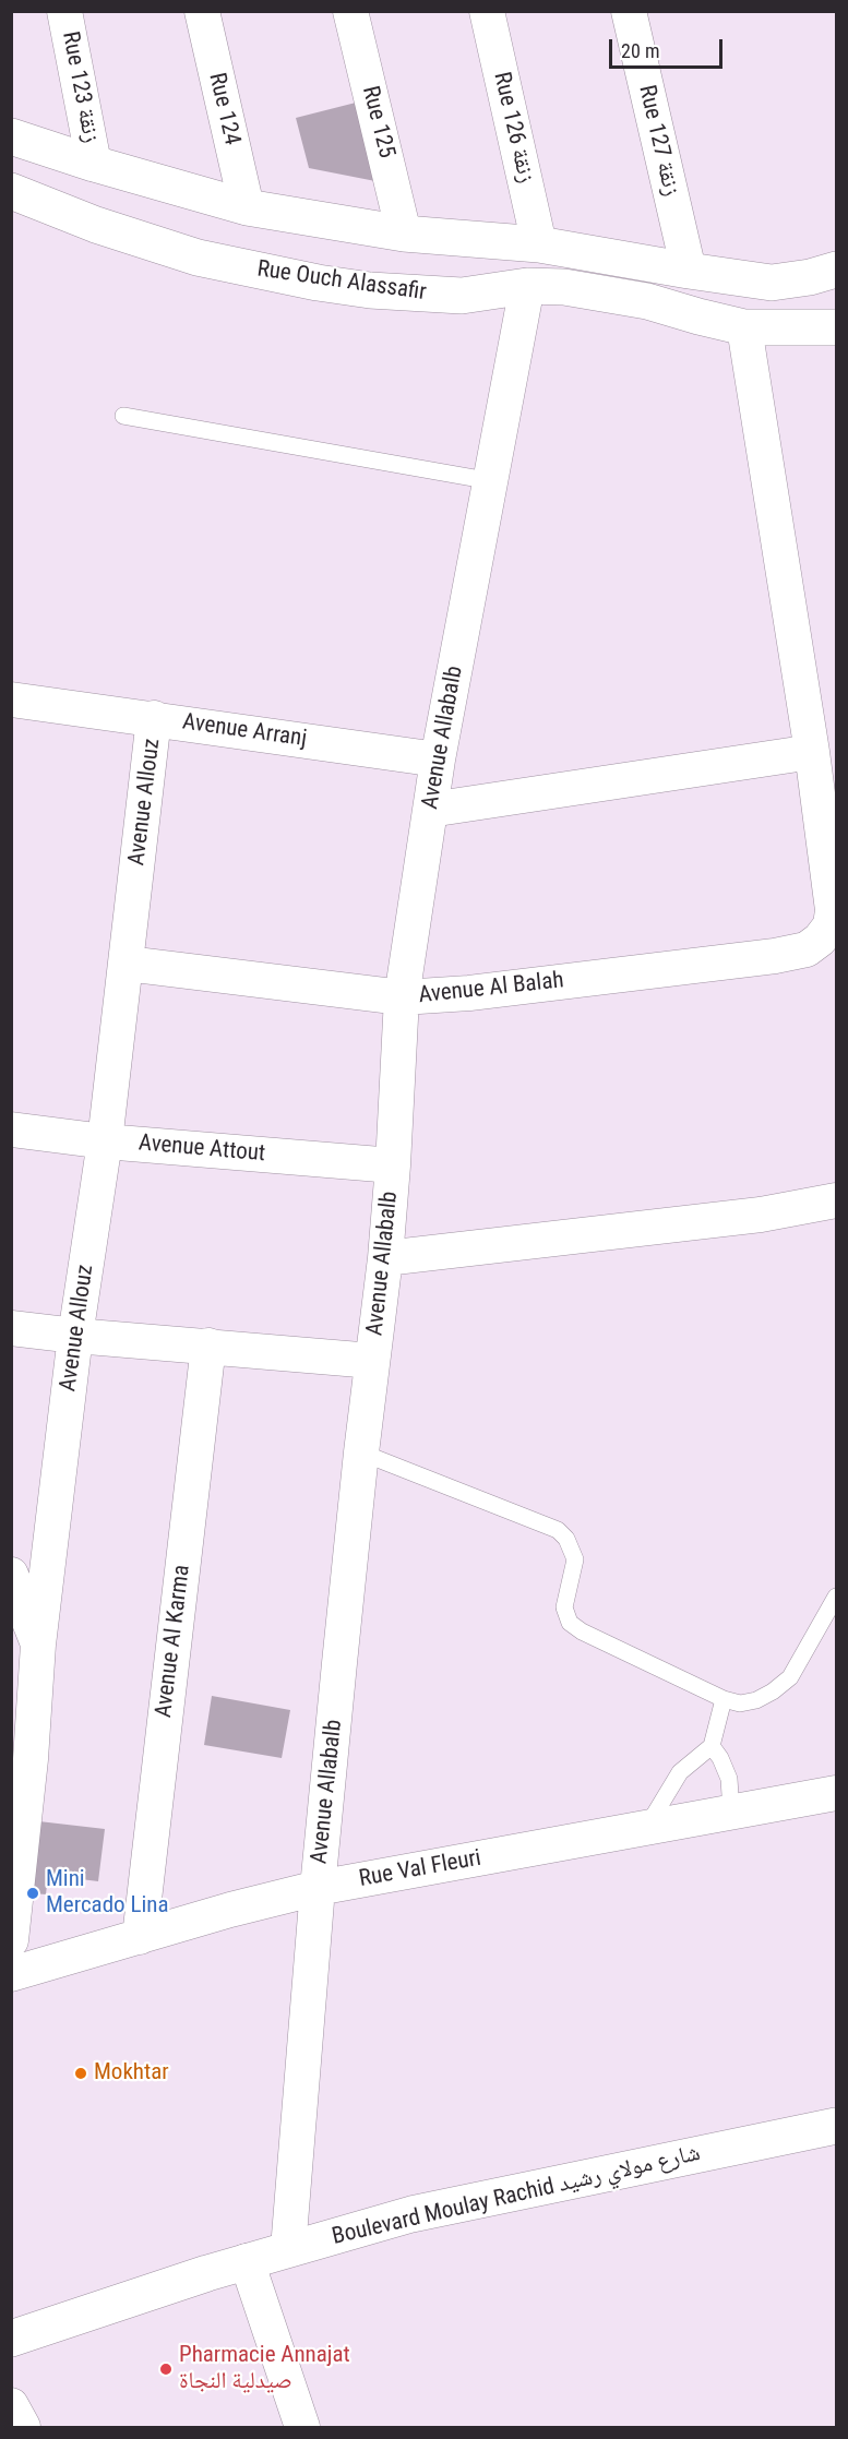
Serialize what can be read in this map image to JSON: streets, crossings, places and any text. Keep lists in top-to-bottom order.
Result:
{
  "streets": {
    "street": [
      "Rue 123 زنقة",
      "Rue 124",
      "Rue 125",
      "Rue 126 زنقة",
      "Rue 127 زنقة",
      "Rue Ouch Alassafir",
      "Avenue Arranj",
      "Avenue Allabalb",
      "Avenue Allouz",
      "Avenue Al Balah",
      "Avenue Attout",
      "Avenue Al Karma",
      "Rue Val Fleuri",
      "Boulevard Moulay Rachid شارع مولاي رشيد"
    ]
  },
  "crossings": [
    ["Rue Ouch Alassafir", "Avenue Allabalb"],
    ["Avenue Arranj", "Avenue Allabalb"],
    ["Avenue Arranj", "Avenue Allouz"],
    ["Avenue Allabalb", "Avenue Al Balah"],
    ["Avenue Allabalb", "Avenue Attout"],
    ["Avenue Allabalb", "Rue Val Fleuri"],
    ["Avenue Allabalb", "Boulevard Moulay Rachid شارع مولاي رشيد"],
    ["Avenue Allouz", "Avenue Al Balah"],
    ["Avenue Allouz", "Avenue Attout"],
    ["Avenue Al Karma", "Rue Val Fleuri"]
  ],
  "places": ["Mini Mercado Lina", "Mokhtar", "Pharmacie Annajat صيدلية النجاة"],
  "scale_bar": "20 m"
}
